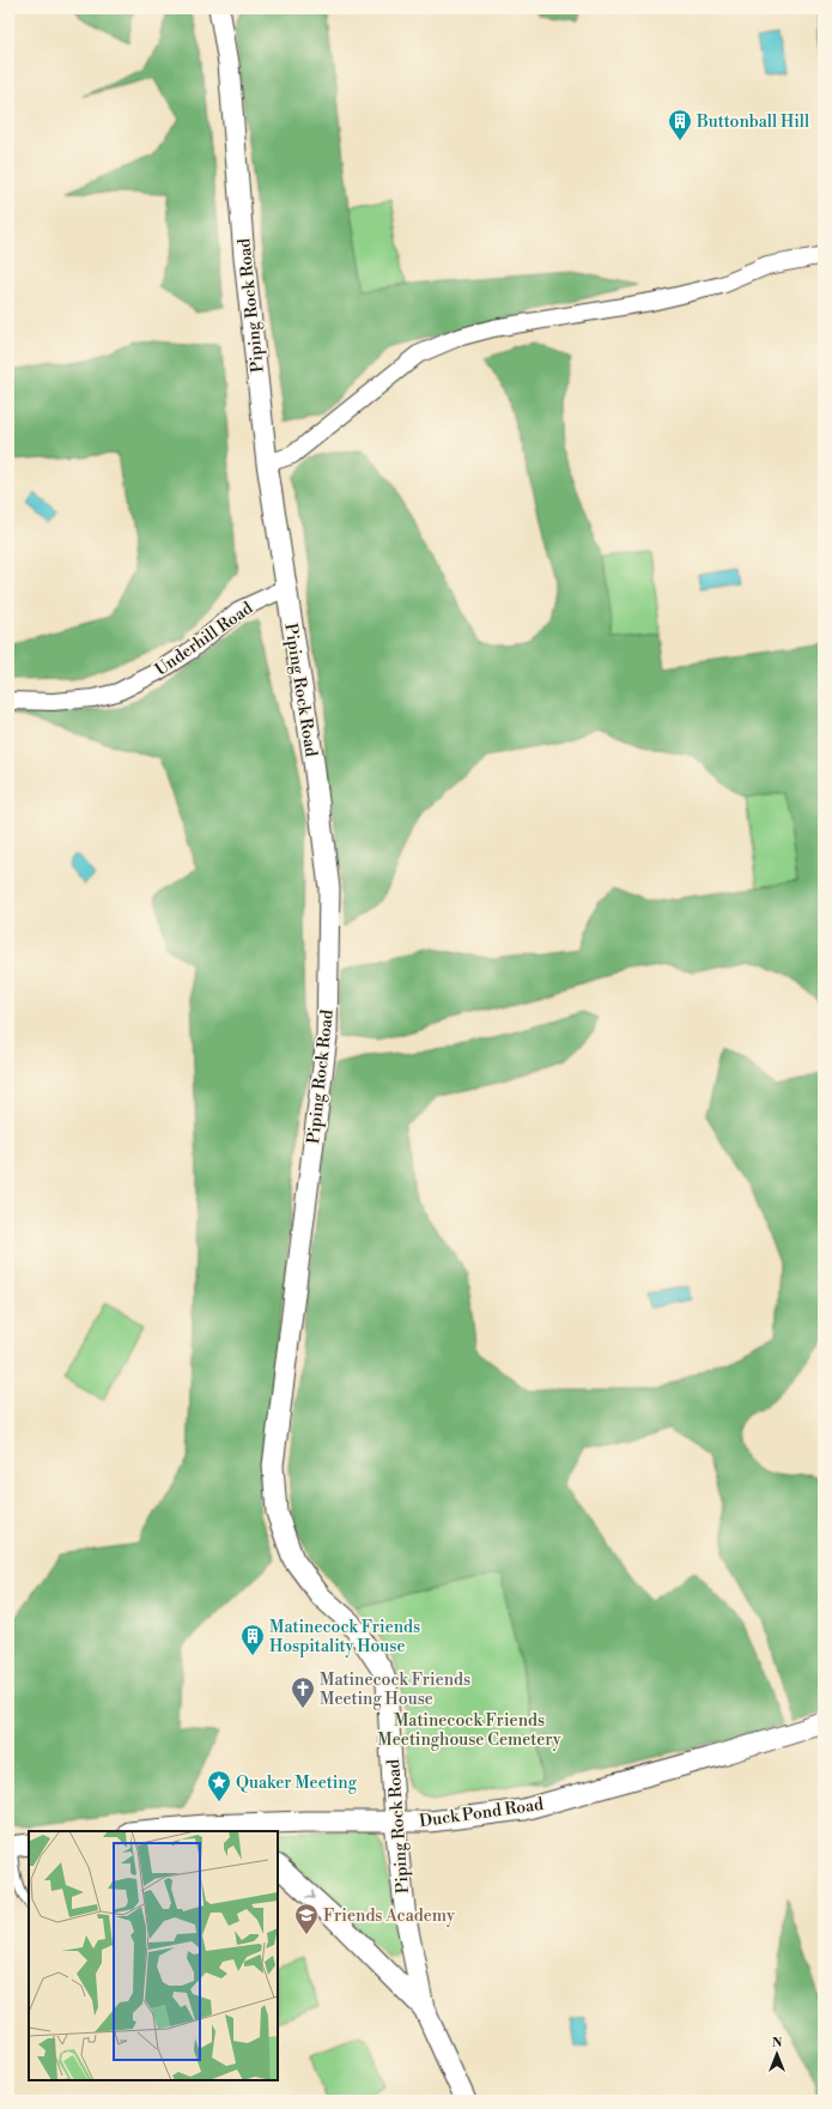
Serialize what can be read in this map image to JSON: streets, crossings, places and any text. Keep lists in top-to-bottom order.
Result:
{
  "streets": {
    "street": ["Piping Rock Road", "Underhill Road", "Duck Pond Road"]
  },
  "crossings": [
    ["Piping Rock Road", "Underhill Road"],
    ["Piping Rock Road", "Duck Pond Road"]
  ],
  "parks": ["Matinecock Friends Meetinghouse Cemetery"],
  "places": {
    "building": ["Buttonball Hill", "Matinecock Friends Hospitality House"],
    "church": ["Matinecock Friends Meeting House"],
    "place": ["Quaker Meeting"],
    "school or university": ["Friends Academy"]
  },
  "north": "top"
}
